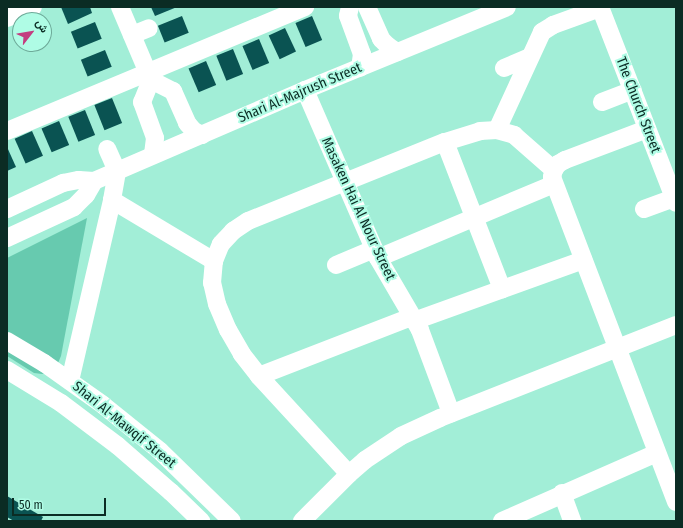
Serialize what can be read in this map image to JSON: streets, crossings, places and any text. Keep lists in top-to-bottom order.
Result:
{
  "streets": {
    "street": [
      "Shari Al-Majrush Street",
      "The Church Street",
      "Masaken Hai Al Nour Street",
      "Shari Al-Mawqif Street"
    ]
  },
  "crossings": [
    ["Shari Al-Majrush Street", "Masaken Hai Al Nour Street"]
  ],
  "scale_bar": "50 m",
  "north": "top right"
}
